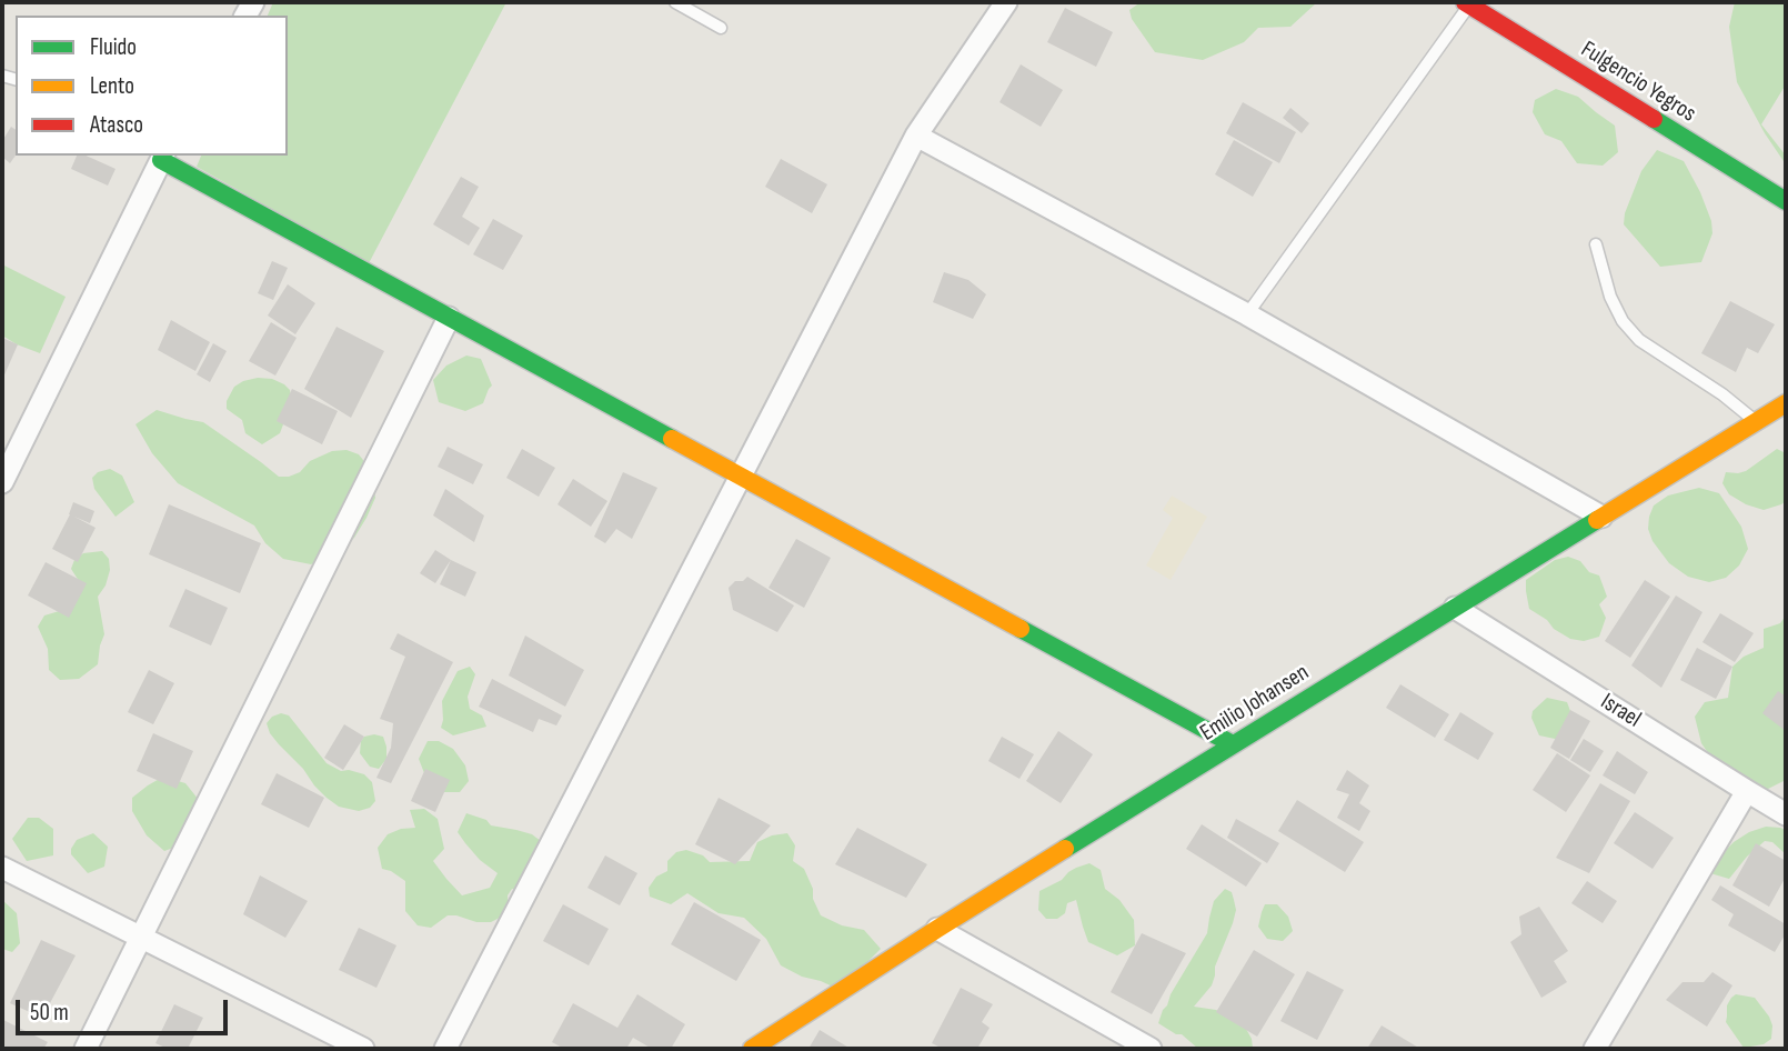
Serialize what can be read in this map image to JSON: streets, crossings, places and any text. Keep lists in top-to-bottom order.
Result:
{
  "streets": {
    "street": ["Fulgencio Yegros", "Emilio Johansen", "Israel"]
  },
  "crossings": [
    ["Emilio Johansen", "Israel"]
  ],
  "legend": ["Fluido", "Lento", "Atasco"],
  "scale_bar": "50 m"
}
